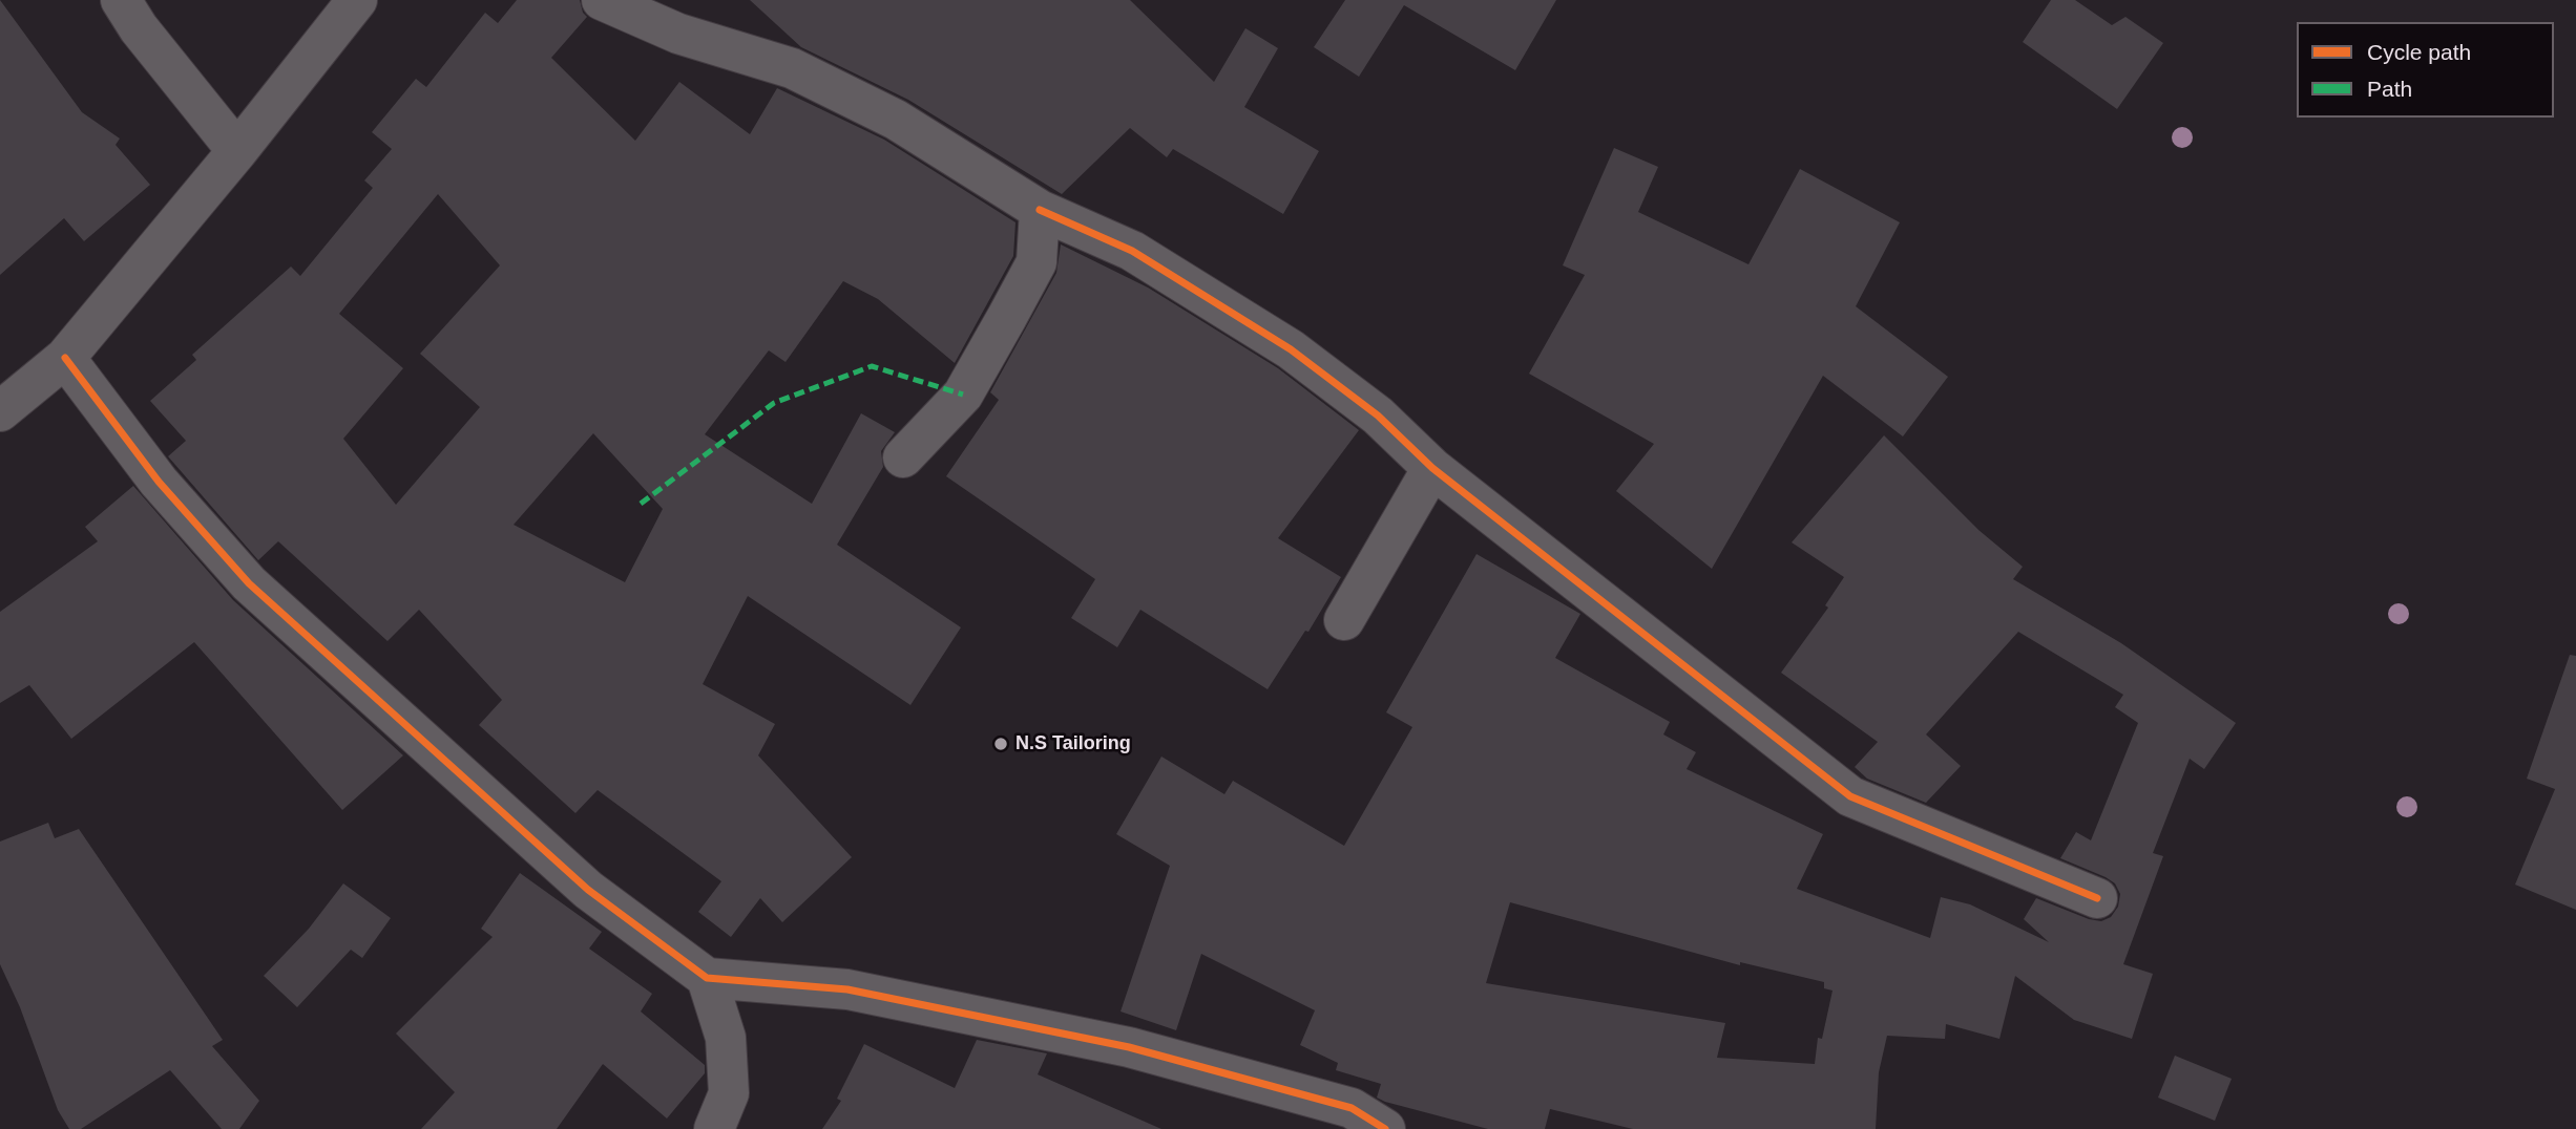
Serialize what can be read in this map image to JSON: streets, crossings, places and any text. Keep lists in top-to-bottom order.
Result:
{
  "places": ["N.S Tailoring"],
  "legend": ["Cycle path", "Path"]
}
